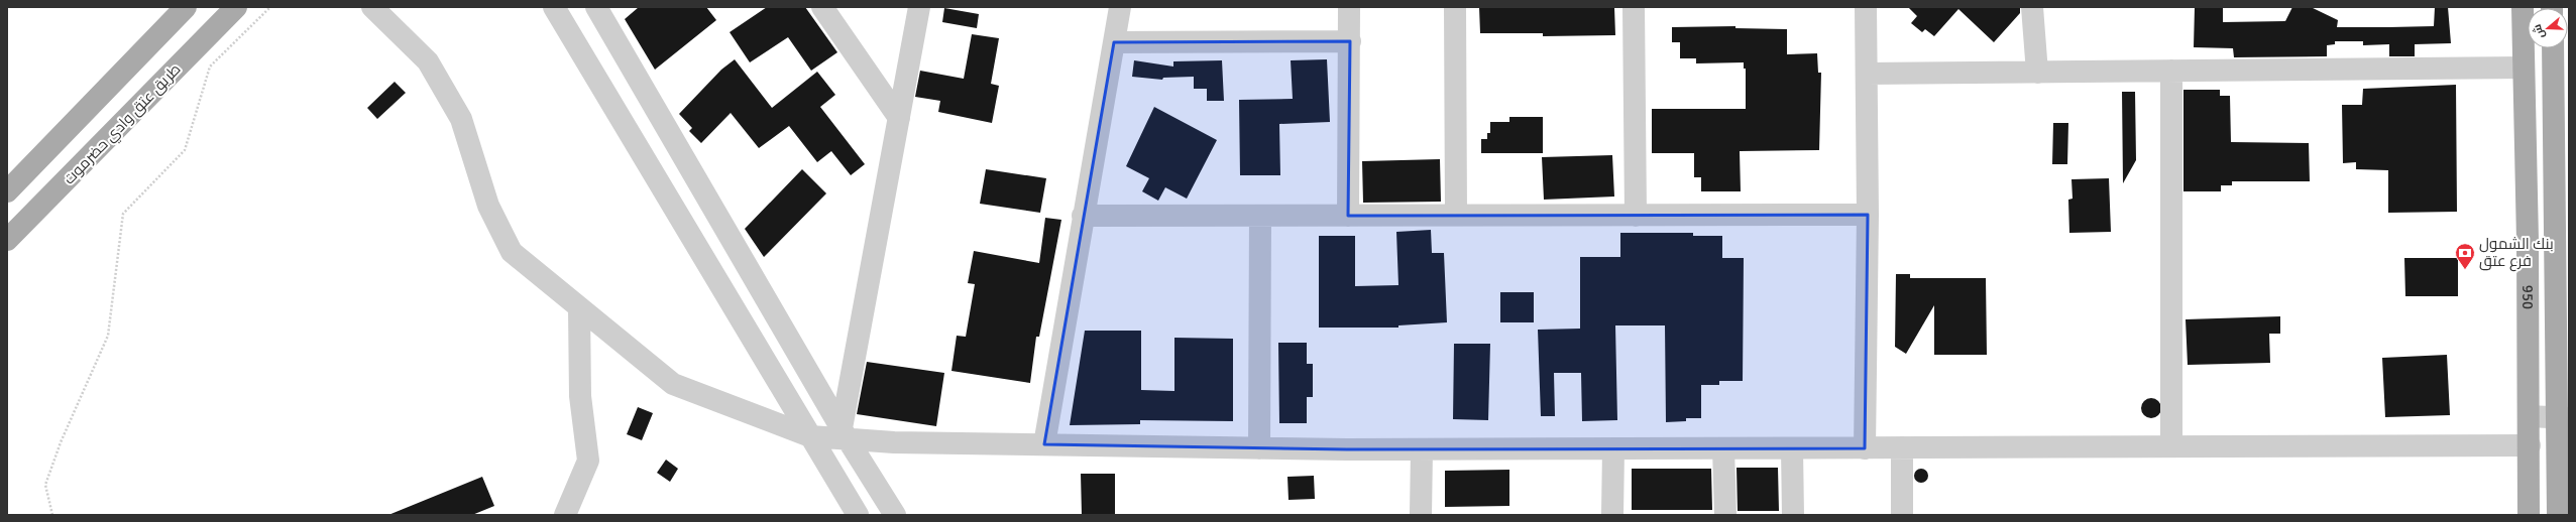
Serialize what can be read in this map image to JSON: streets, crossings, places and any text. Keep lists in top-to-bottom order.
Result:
{
  "streets": {
    "main road": ["طريق عتق وادي حضرموت", "950"]
  },
  "places": {
    "bank": ["بنك الشمول فرع عتق"]
  },
  "north": "left"
}
